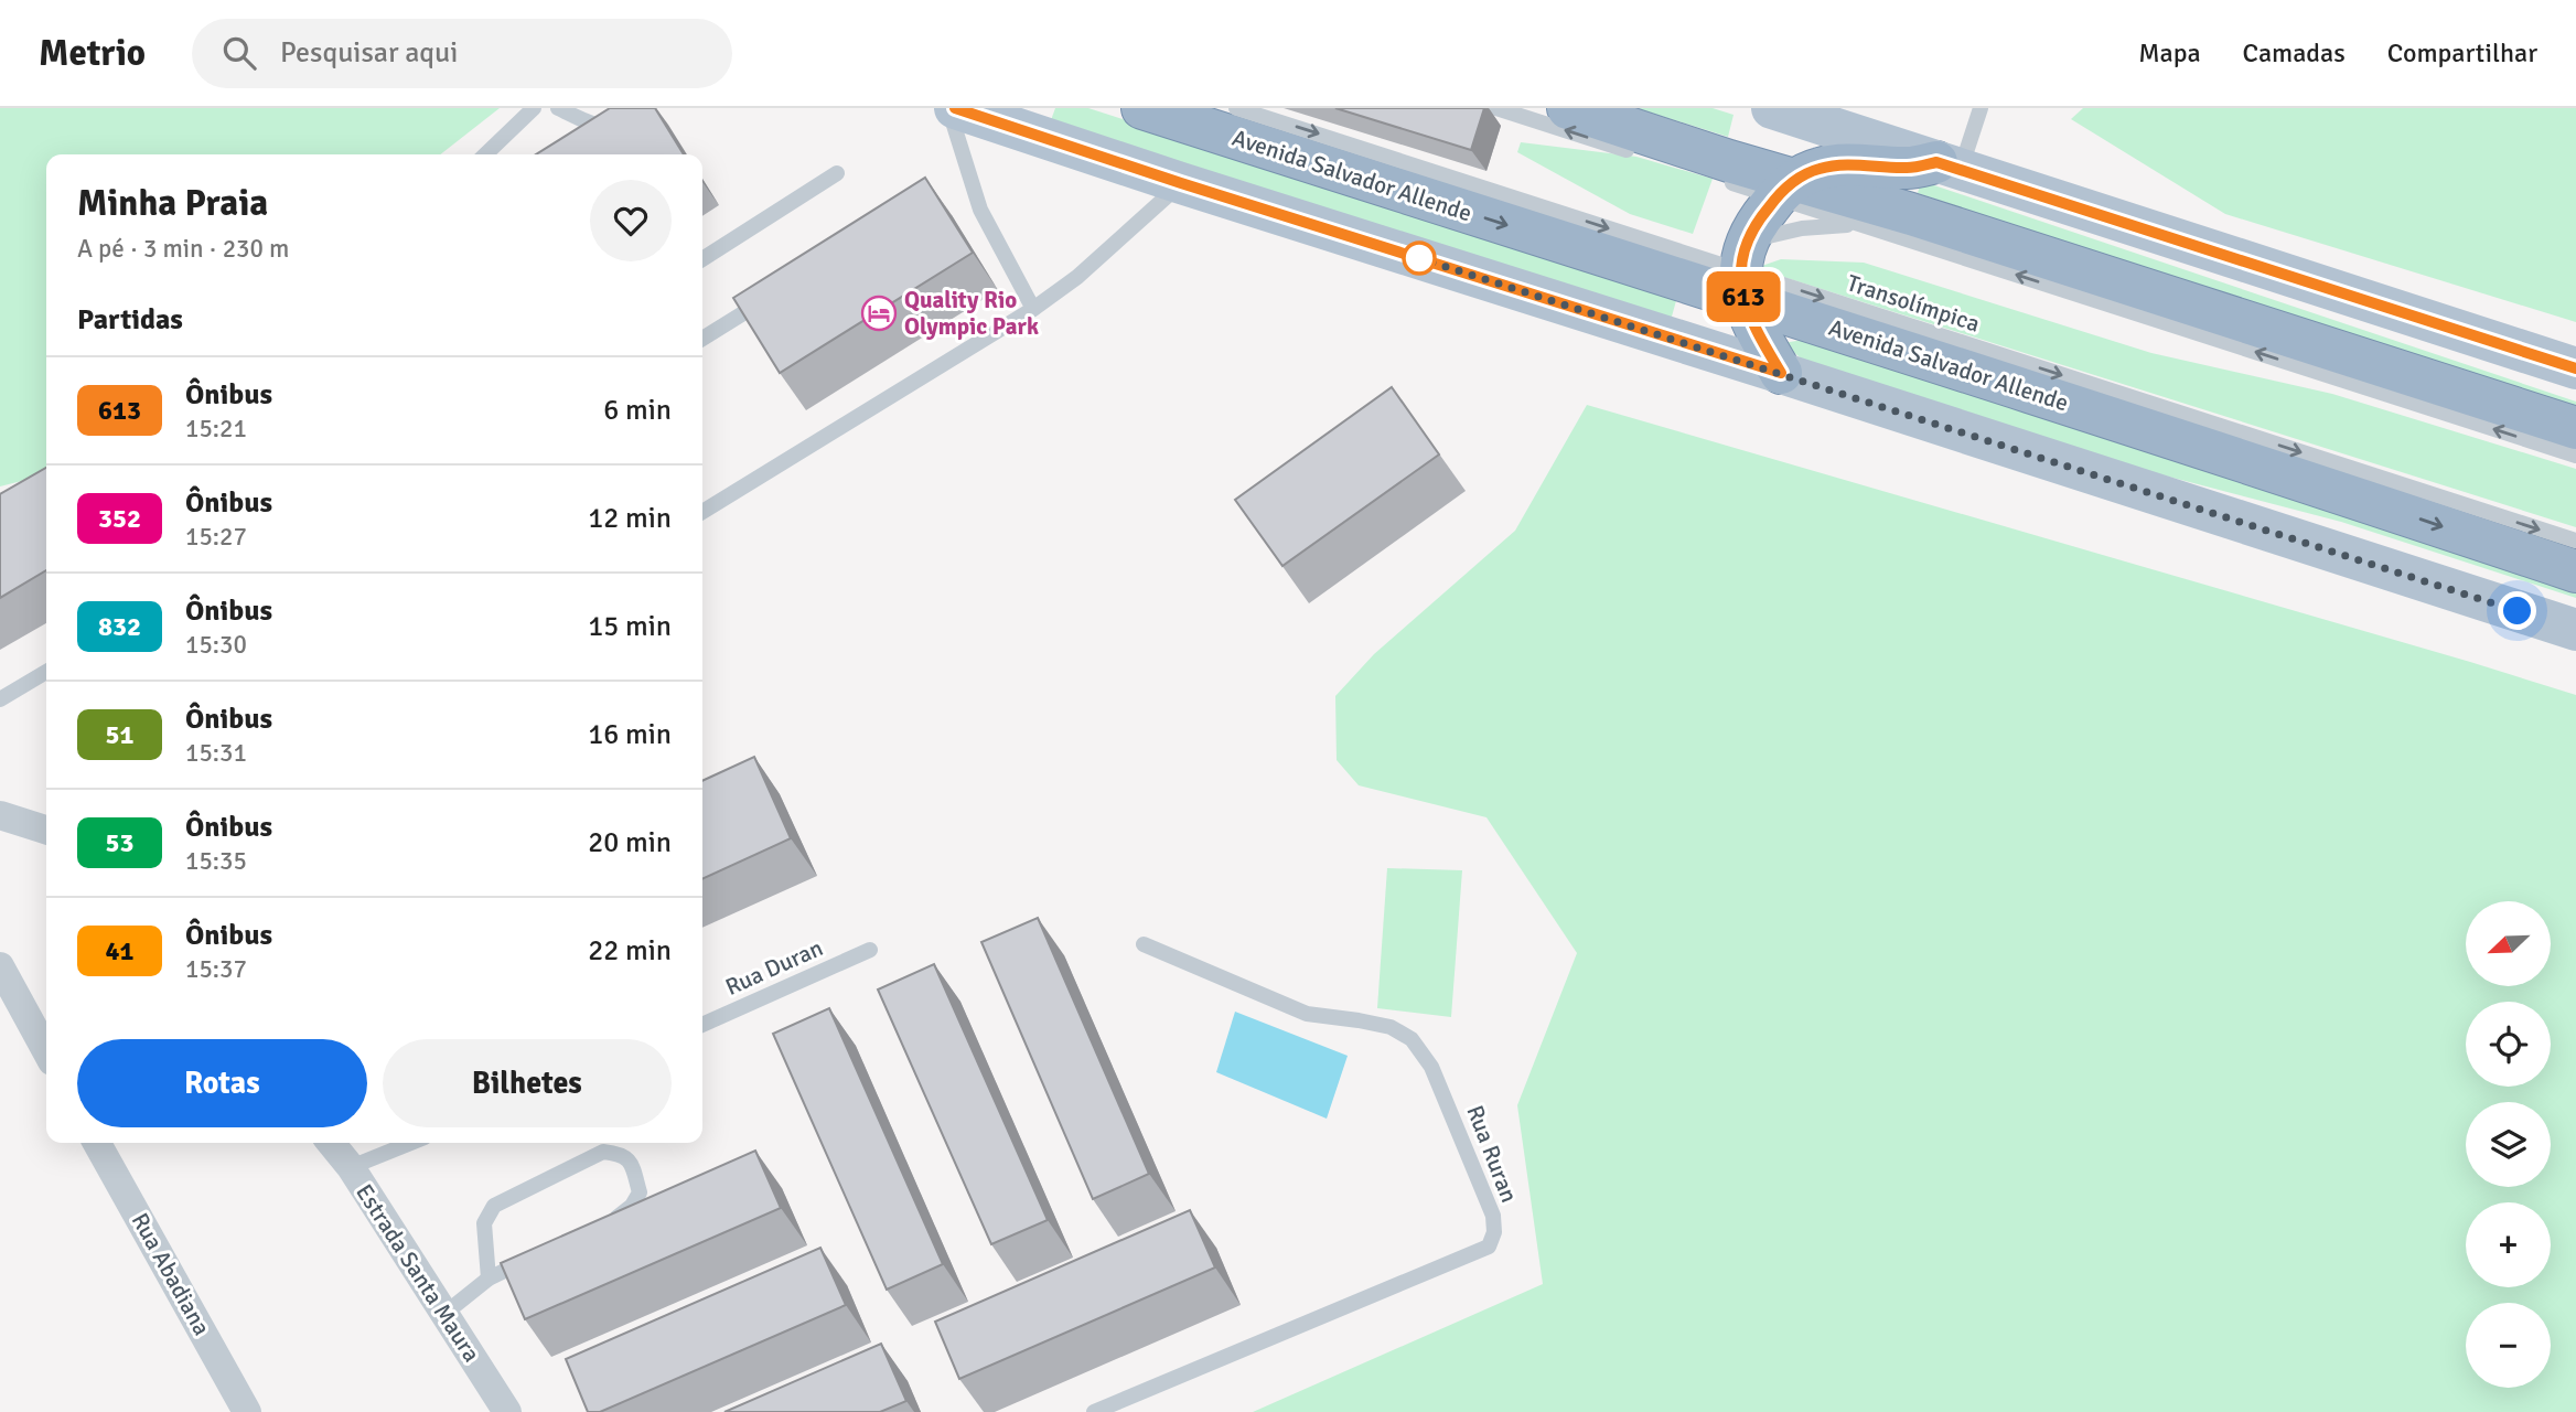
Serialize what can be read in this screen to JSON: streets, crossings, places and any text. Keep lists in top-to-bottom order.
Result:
{
  "streets": {
    "highway": ["Avenida Salvador Allende"],
    "street": ["Estrada Santa Maura", "Rua Abadiana"],
    "lane": ["Transolímpica", "Rua Duran", "Rua Ruran"]
  },
  "crossings": [
    ["Avenida Salvador Allende", "Transolímpica"]
  ],
  "places": {
    "hotel": ["Quality Rio Olympic Park"]
  },
  "lines": ["bus line 613"],
  "north": "bottom left",
  "page": {
    "header": "Metrio",
    "search": "Pesquisar aqui",
    "nav": ["Mapa", "Camadas", "Compartilhar"],
    "on_map": "613",
    "heading": [
      ["Minha Praia", "A pé · 3 min · 230 m"],
      "Partidas"
    ],
    "list": [
      {
        "mark": "613",
        "name": "Ônibus",
        "note": "15:21",
        "value": "6 min"
      },
      {
        "mark": "352",
        "name": "Ônibus",
        "note": "15:27",
        "value": "12 min"
      },
      {
        "mark": "832",
        "name": "Ônibus",
        "note": "15:30",
        "value": "15 min"
      },
      {
        "mark": "51",
        "name": "Ônibus",
        "note": "15:31",
        "value": "16 min"
      },
      {
        "mark": "53",
        "name": "Ônibus",
        "note": "15:35",
        "value": "20 min"
      },
      {
        "mark": "41",
        "name": "Ônibus",
        "note": "15:37",
        "value": "22 min"
      }
    ],
    "map_buttons": ["+", "−"],
    "buttons": ["Rotas", "Bilhetes"]
  }
}
